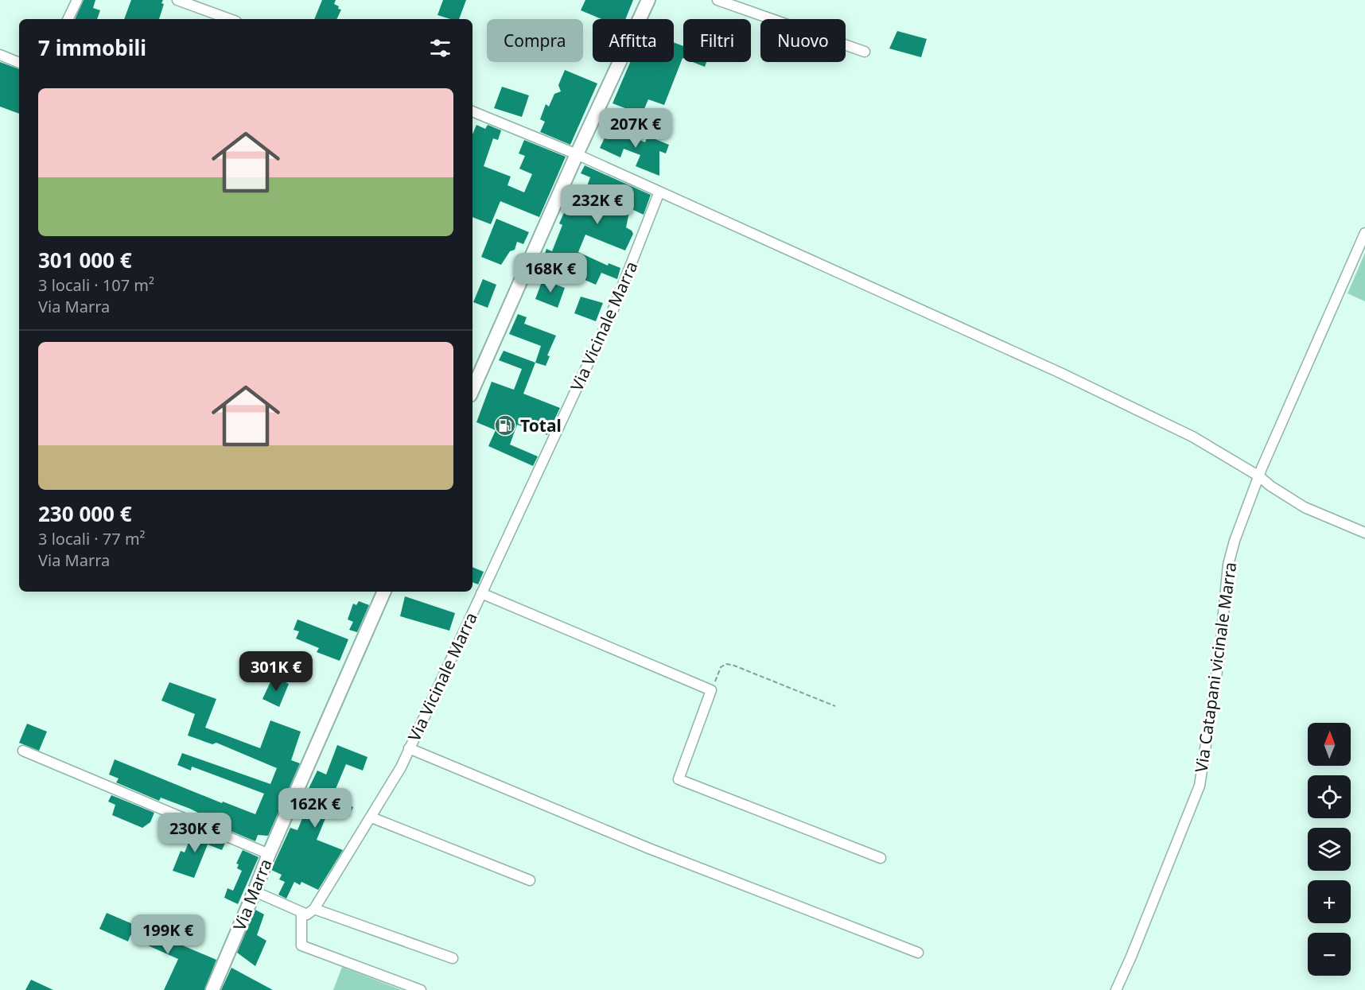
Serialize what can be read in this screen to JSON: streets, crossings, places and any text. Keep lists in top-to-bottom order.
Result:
{
  "streets": {
    "main road": ["Via Marra"],
    "street": ["Via Vicinale Marra", "Via Catapani vicinale Marra"]
  },
  "places": {
    "fuel station": ["Total"]
  },
  "north": "top",
  "page": {
    "chip": [
      "Compra",
      "Affitta",
      "Filtri",
      "Nuovo"
    ],
    "heading": "7 immobili",
    "list": [
      {
        "name": "301 000 €",
        "note": "3 locali · 107 m² · Via Marra"
      },
      {
        "name": "230 000 €",
        "note": "3 locali · 77 m² · Via Marra"
      }
    ],
    "price": [
      "207K €",
      "232K €",
      "168K €",
      "301K €",
      "162K €",
      "230K €",
      "199K €"
    ],
    "map_buttons": ["+", "−"]
  }
}
